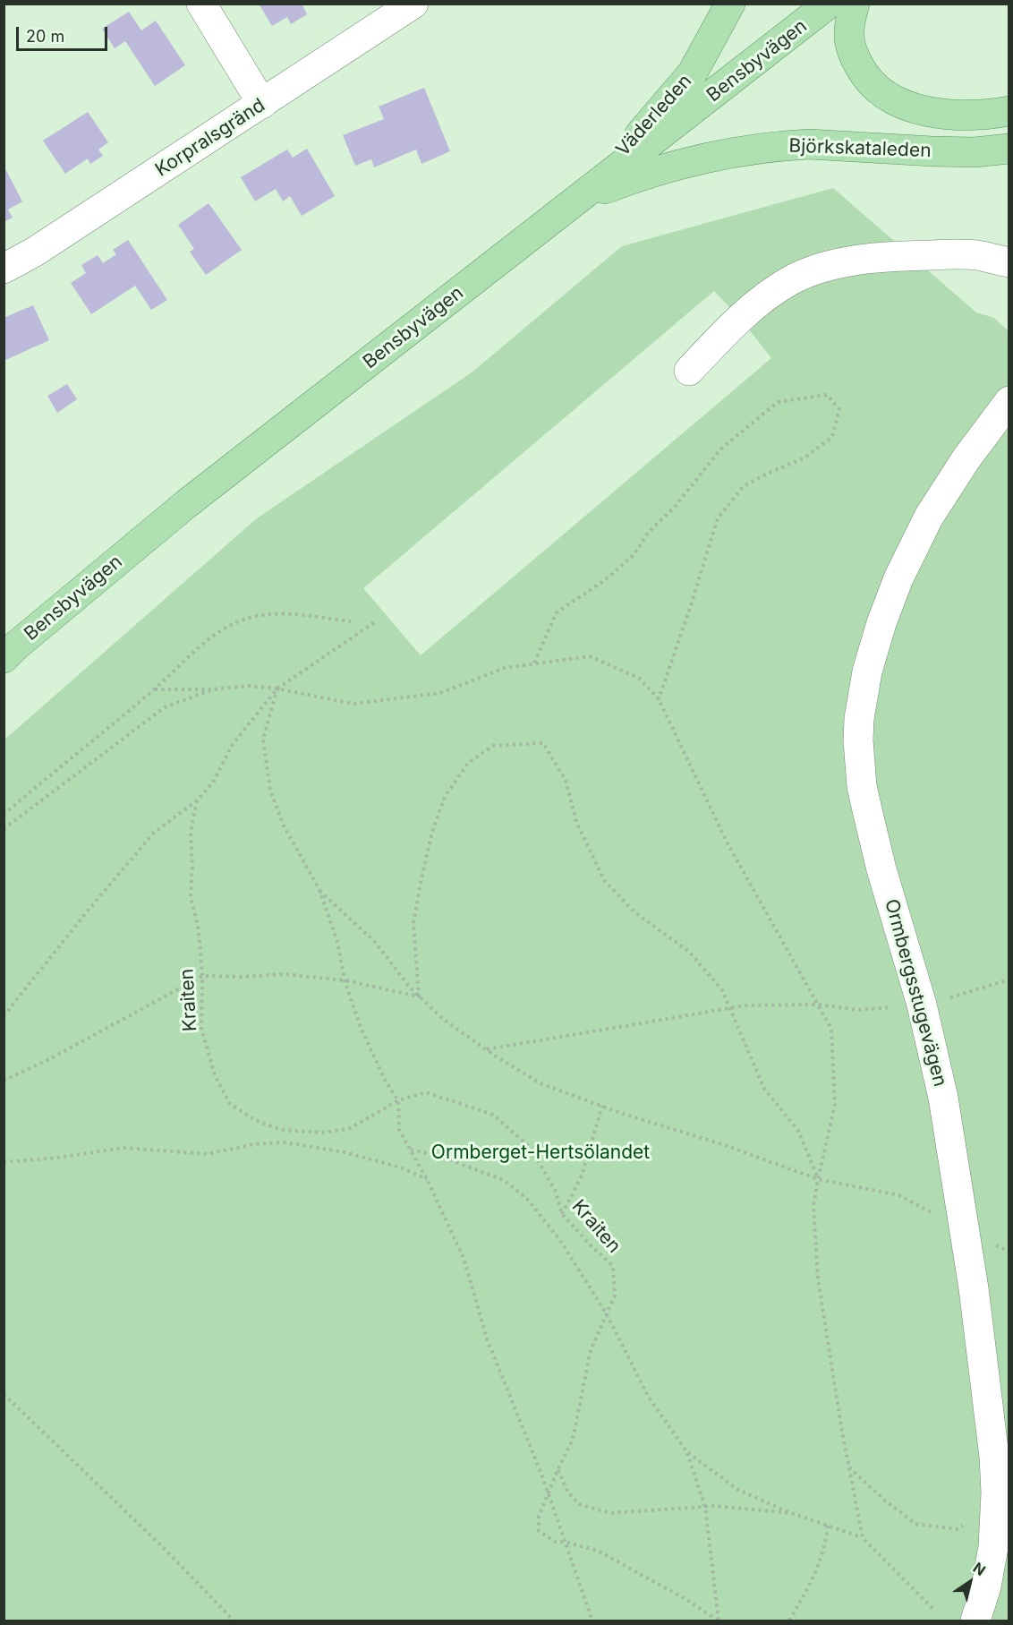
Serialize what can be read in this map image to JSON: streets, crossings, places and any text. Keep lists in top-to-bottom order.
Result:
{
  "streets": {
    "main road": ["Bensbyvägen", "Väderleden", "Björkskataleden"],
    "street": ["Korpralsgränd", "Ormbergsstugevägen"],
    "path": ["Kraiten"]
  },
  "crossings": [
    ["Bensbyvägen", "Väderleden"],
    ["Bensbyvägen", "Björkskataleden"],
    ["Väderleden", "Björkskataleden"]
  ],
  "parks": ["Ormberget-Hertsölandet"],
  "scale_bar": "20 m",
  "north": "top right"
}
